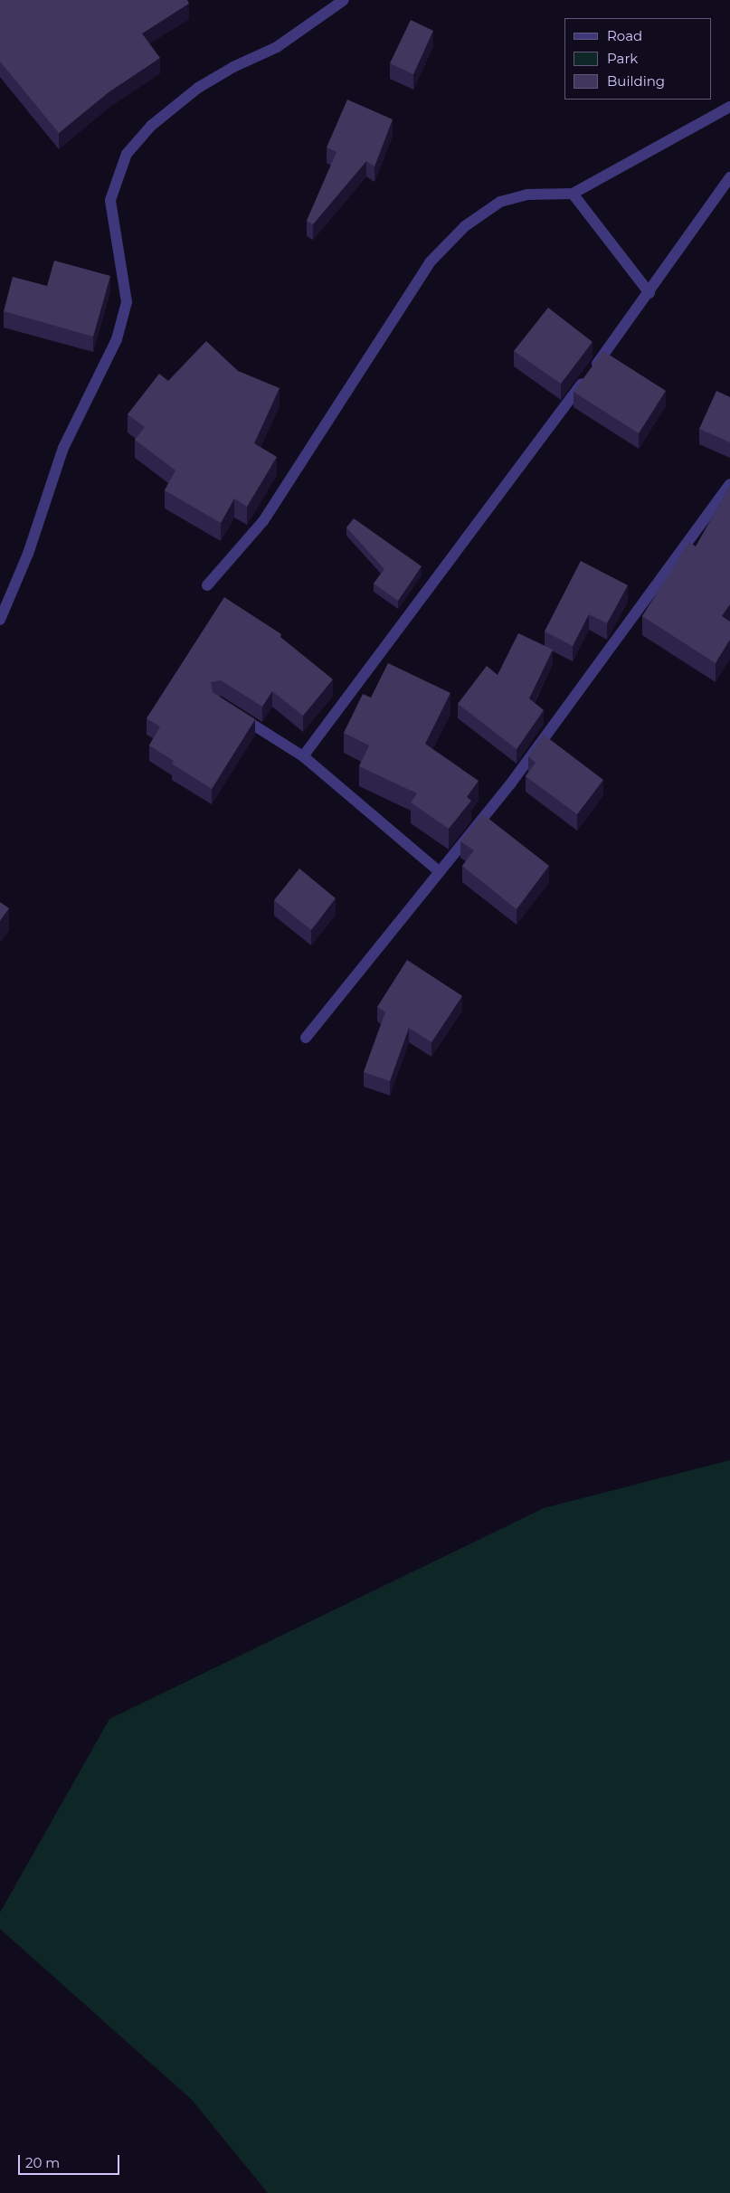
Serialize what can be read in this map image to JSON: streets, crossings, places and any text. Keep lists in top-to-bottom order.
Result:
{
  "legend": ["Road", "Park", "Building"],
  "scale_bar": "20 m"
}
